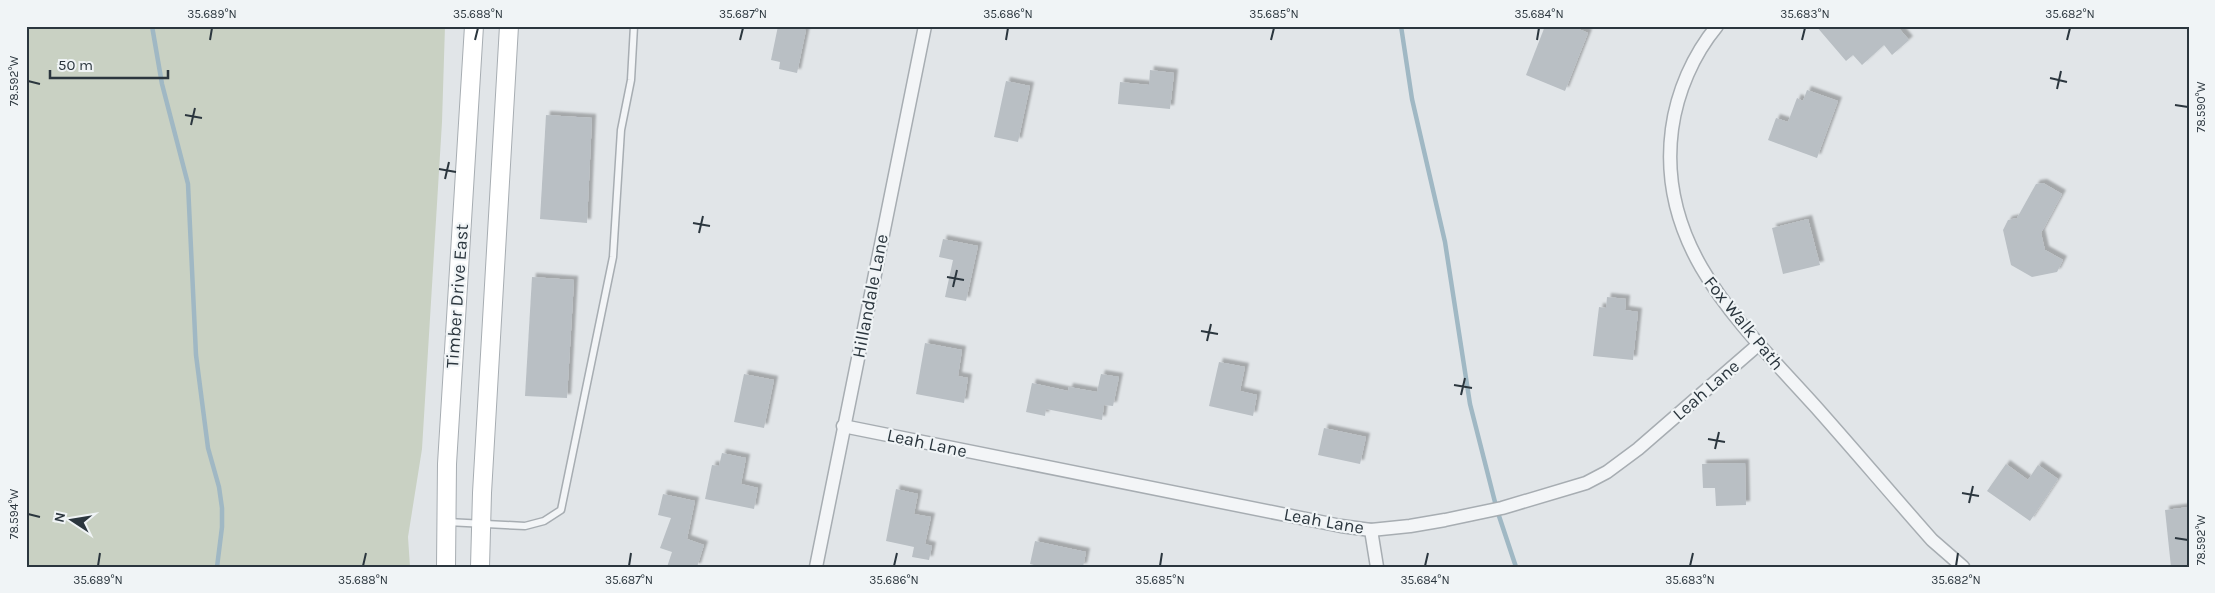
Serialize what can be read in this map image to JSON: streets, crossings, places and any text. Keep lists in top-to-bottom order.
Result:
{
  "streets": {
    "main road": ["Timber Drive East"],
    "street": ["Hillandale Lane", "Fox Walk Path", "Leah Lane"]
  },
  "crossings": [
    ["Hillandale Lane", "Leah Lane"],
    ["Fox Walk Path", "Leah Lane"]
  ],
  "scale_bar": "50 m",
  "north": "left",
  "coordinates": [
    "35.689°N",
    "35.688°N",
    "35.687°N",
    "35.686°N",
    "35.685°N",
    "35.684°N",
    "35.683°N",
    "35.682°N",
    "78.592°W",
    "78.590°W",
    "78.594°W"
  ]
}
